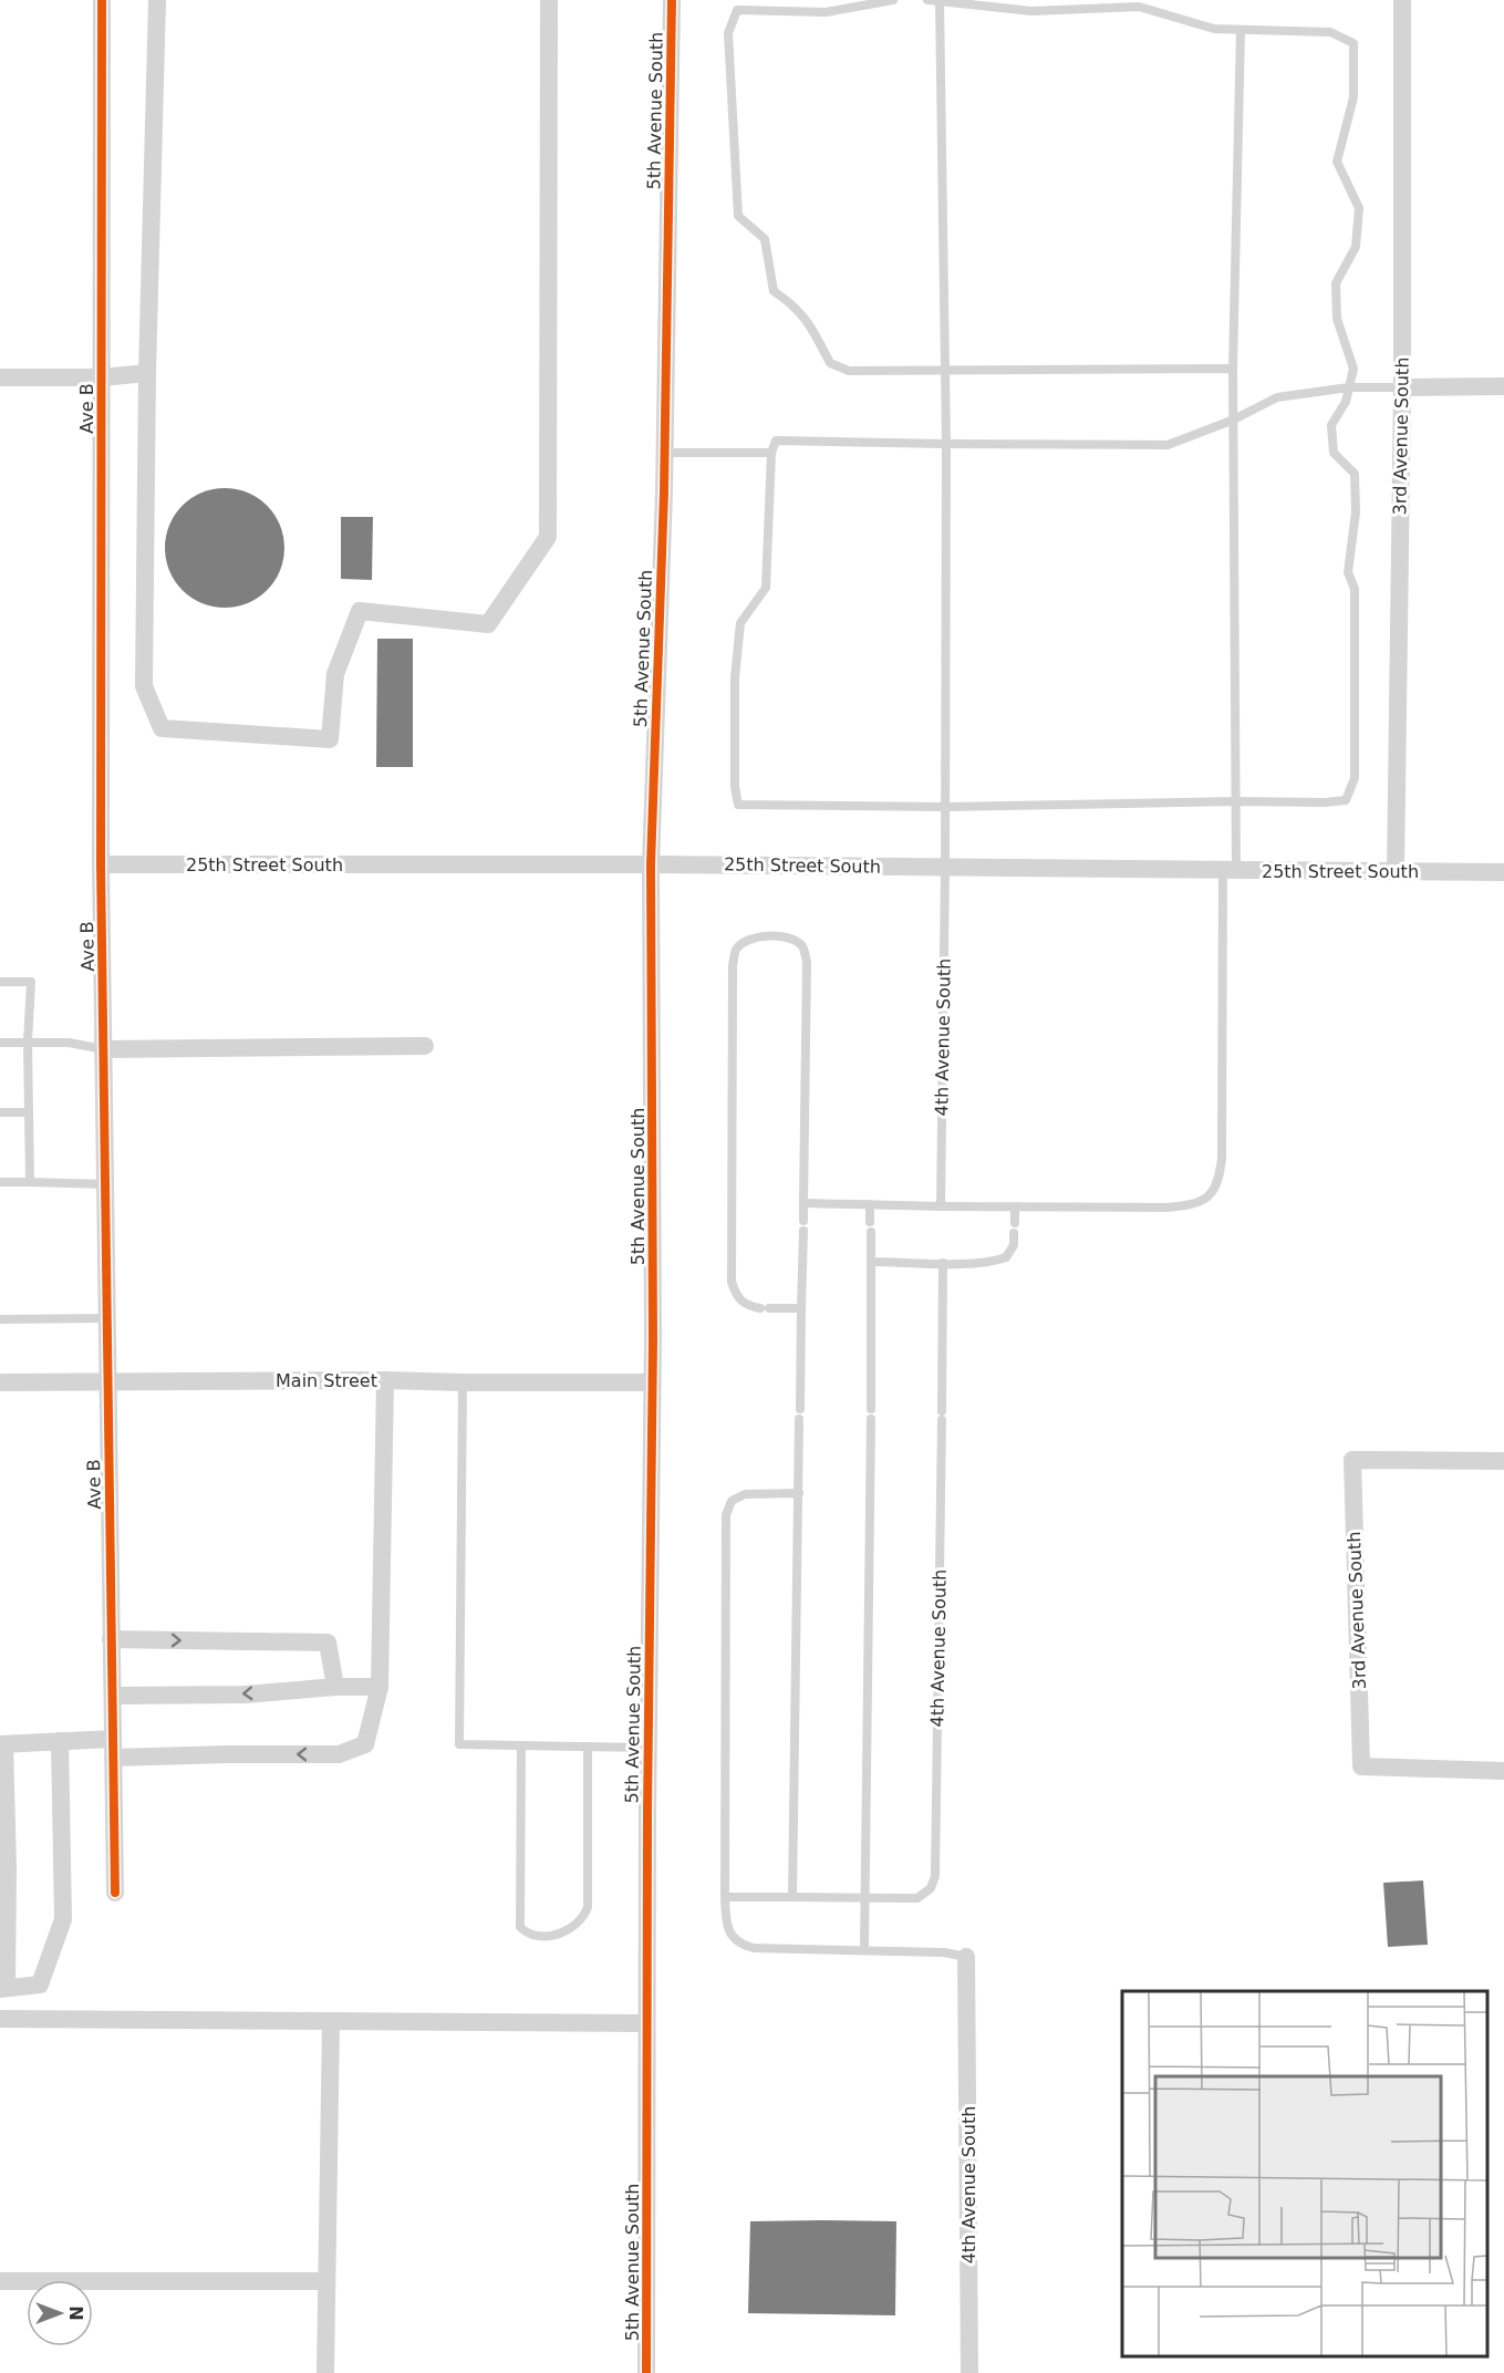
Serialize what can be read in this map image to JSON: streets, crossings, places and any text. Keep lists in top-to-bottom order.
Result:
{
  "streets": {
    "street": [
      "5th Avenue South",
      "Ave B",
      "3rd Avenue South",
      "25th Street South",
      "4th Avenue South",
      "Main Street"
    ]
  },
  "crossings": [
    ["5th Avenue South", "25th Street South"],
    ["5th Avenue South", "Main Street"],
    ["Ave B", "25th Street South"],
    ["Ave B", "Main Street"],
    ["3rd Avenue South", "25th Street South"],
    ["25th Street South", "4th Avenue South"]
  ],
  "north": "right"
}
